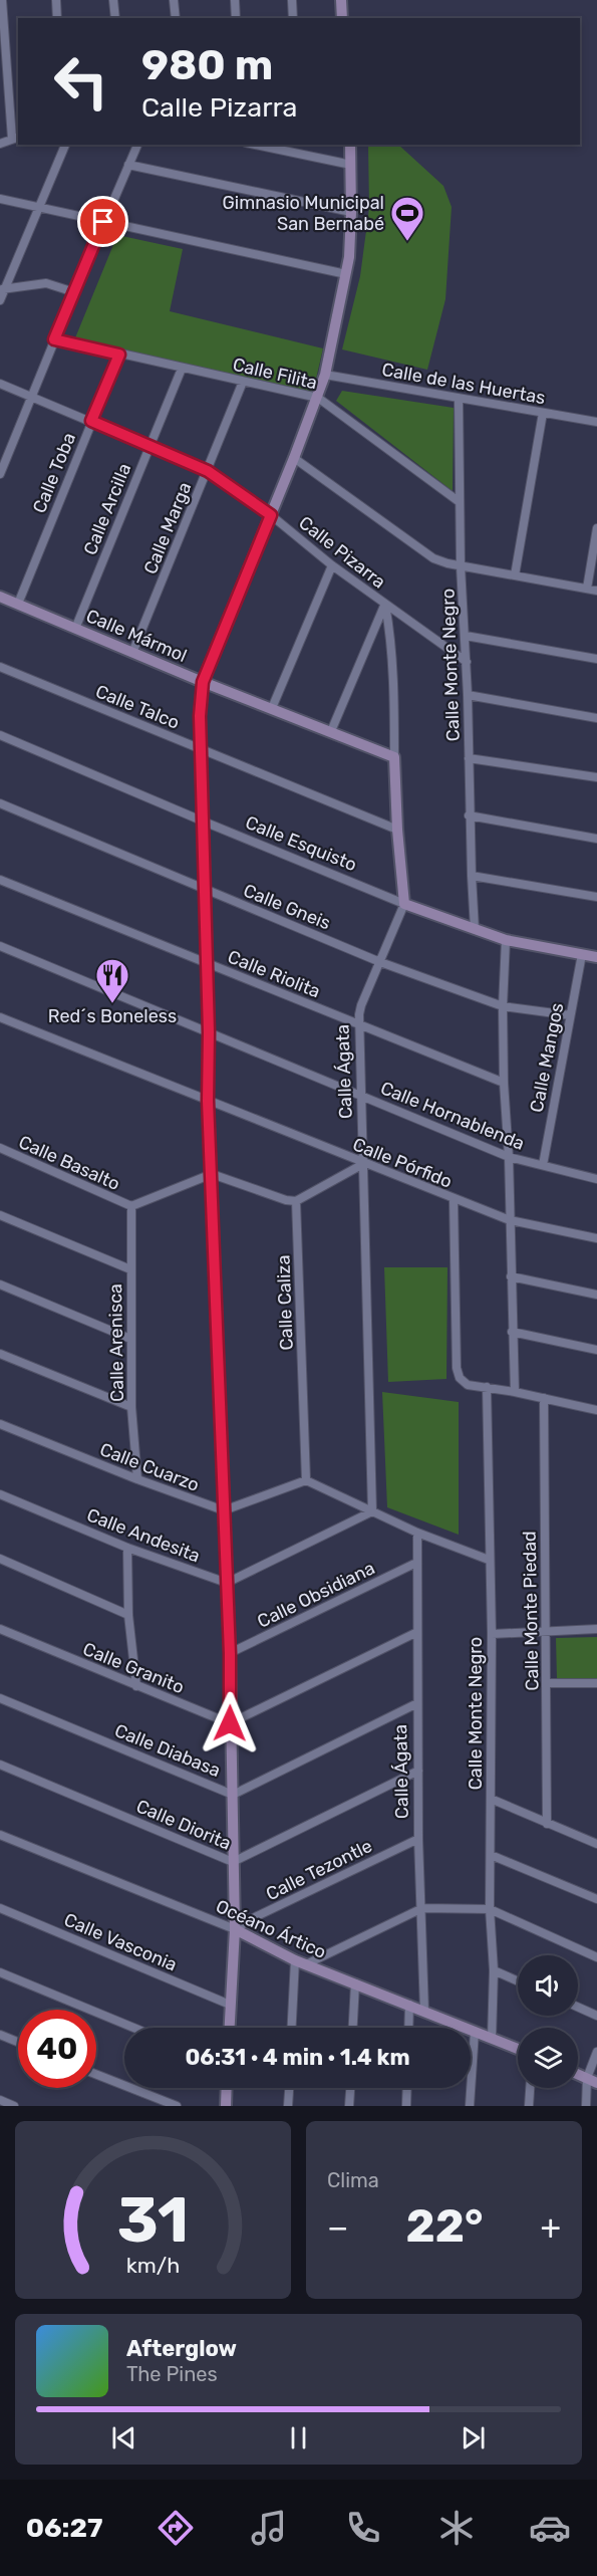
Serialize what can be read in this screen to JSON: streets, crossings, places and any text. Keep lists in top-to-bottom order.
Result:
{
  "streets": {
    "street": [
      "Calle Filita",
      "Calle de las Huertas",
      "Calle Toba",
      "Calle Arcilla",
      "Calle Marga",
      "Calle Pizarra",
      "Calle Mármol",
      "Calle Monte Negro",
      "Calle Talco",
      "Calle Esquisto",
      "Calle Gneis",
      "Calle Riolita",
      "Calle Mangos",
      "Calle Ágata",
      "Calle Hornablenda",
      "Calle Basalto",
      "Calle Pórfido",
      "Calle Caliza",
      "Calle Arenisca",
      "Calle Cuarzo",
      "Calle Andesita",
      "Calle Obsidiana",
      "Calle Monte Piedad",
      "Calle Granito",
      "Calle Diabasa",
      "Calle Diorita",
      "Calle Tezontle",
      "Océano Ártico",
      "Calle Vasconia"
    ]
  },
  "crossings": [
    ["Calle Filita", "Calle Toba"],
    ["Calle Filita", "Calle Arcilla"],
    ["Calle Filita", "Calle Marga"],
    ["Calle Filita", "Calle Monte Negro"],
    ["Calle de las Huertas", "Calle Monte Negro"],
    ["Calle Toba", "Calle Pizarra"],
    ["Calle Toba", "Calle Mármol"],
    ["Calle Arcilla", "Calle Pizarra"],
    ["Calle Arcilla", "Calle Mármol"],
    ["Calle Marga", "Calle Pizarra"],
    ["Calle Marga", "Calle Mármol"],
    ["Calle Pizarra", "Calle Monte Negro"],
    ["Calle Pizarra", "Calle Ágata"],
    ["Calle Mármol", "Calle Ágata"],
    ["Calle Monte Negro", "Calle Esquisto"],
    ["Calle Monte Negro", "Océano Ártico"],
    ["Calle Talco", "Calle Ágata"],
    ["Calle Esquisto", "Calle Mangos"],
    ["Calle Esquisto", "Calle Ágata"],
    ["Calle Gneis", "Calle Mangos"],
    ["Calle Gneis", "Calle Ágata"],
    ["Calle Riolita", "Calle Ágata"],
    ["Calle Mangos", "Calle Hornablenda"],
    ["Calle Ágata", "Calle Hornablenda"],
    ["Calle Ágata", "Calle Pórfido"],
    ["Calle Ágata", "Calle Obsidiana"],
    ["Calle Ágata", "Calle Diabasa"],
    ["Calle Ágata", "Calle Diorita"],
    ["Calle Ágata", "Calle Tezontle"],
    ["Calle Ágata", "Océano Ártico"],
    ["Calle Basalto", "Calle Arenisca"],
    ["Calle Arenisca", "Calle Cuarzo"],
    ["Calle Tezontle", "Océano Ártico"]
  ],
  "places": {
    "sports": ["Gimnasio Municipal San Bernabé"],
    "restaurant": ["Red´s Boneless"]
  },
  "page": {
    "turn": ["980 m", "Calle Pizarra"],
    "limit": "40",
    "trip": "06:31 · 4 min · 1.4 km",
    "tile": "Clima",
    "heat": ["−", "22°", "+"],
    "song": ["Afterglow", "The Pines"],
    "tabs": "06:27",
    "gauge": ["31", "km/h"]
  }
}
